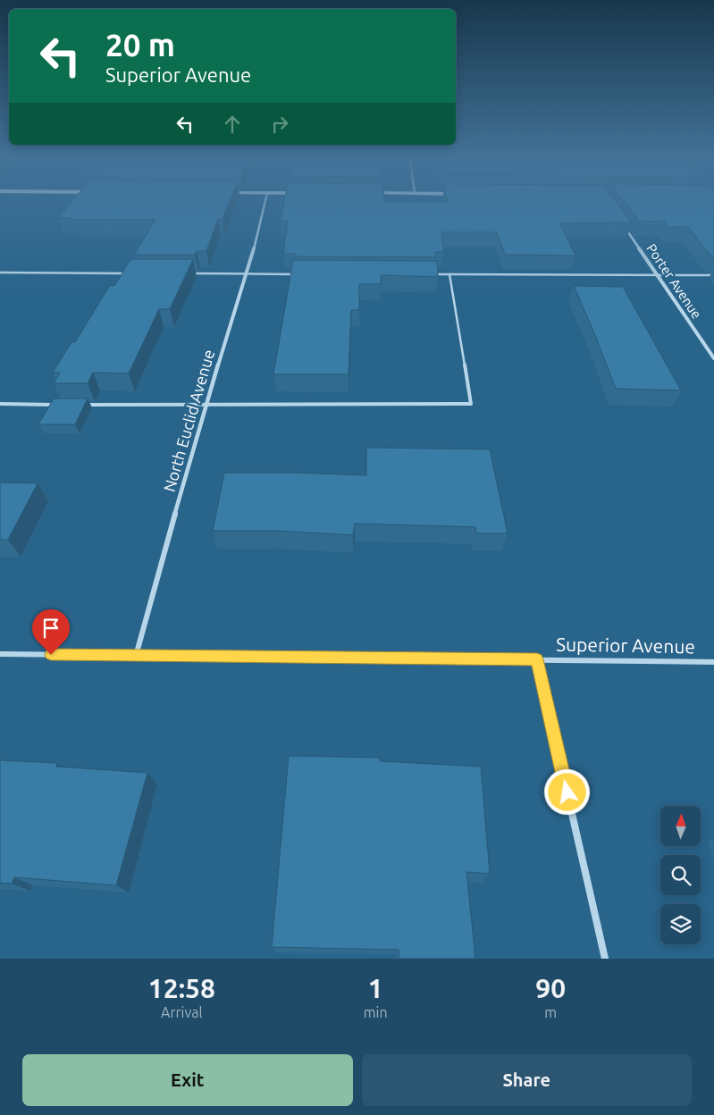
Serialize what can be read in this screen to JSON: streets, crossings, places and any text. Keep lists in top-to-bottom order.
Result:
{
  "streets": {
    "street": ["Porter Avenue", "North Euclid Avenue", "Superior Avenue"]
  },
  "crossings": [
    ["North Euclid Avenue", "Superior Avenue"]
  ],
  "north": "top",
  "page": {
    "turn": ["20 m", "Superior Avenue"],
    "eta": [
      "12:58",
      "Arrival",
      "1",
      "min",
      "90",
      "m"
    ],
    "buttons": ["Exit", "Share"]
  }
}
